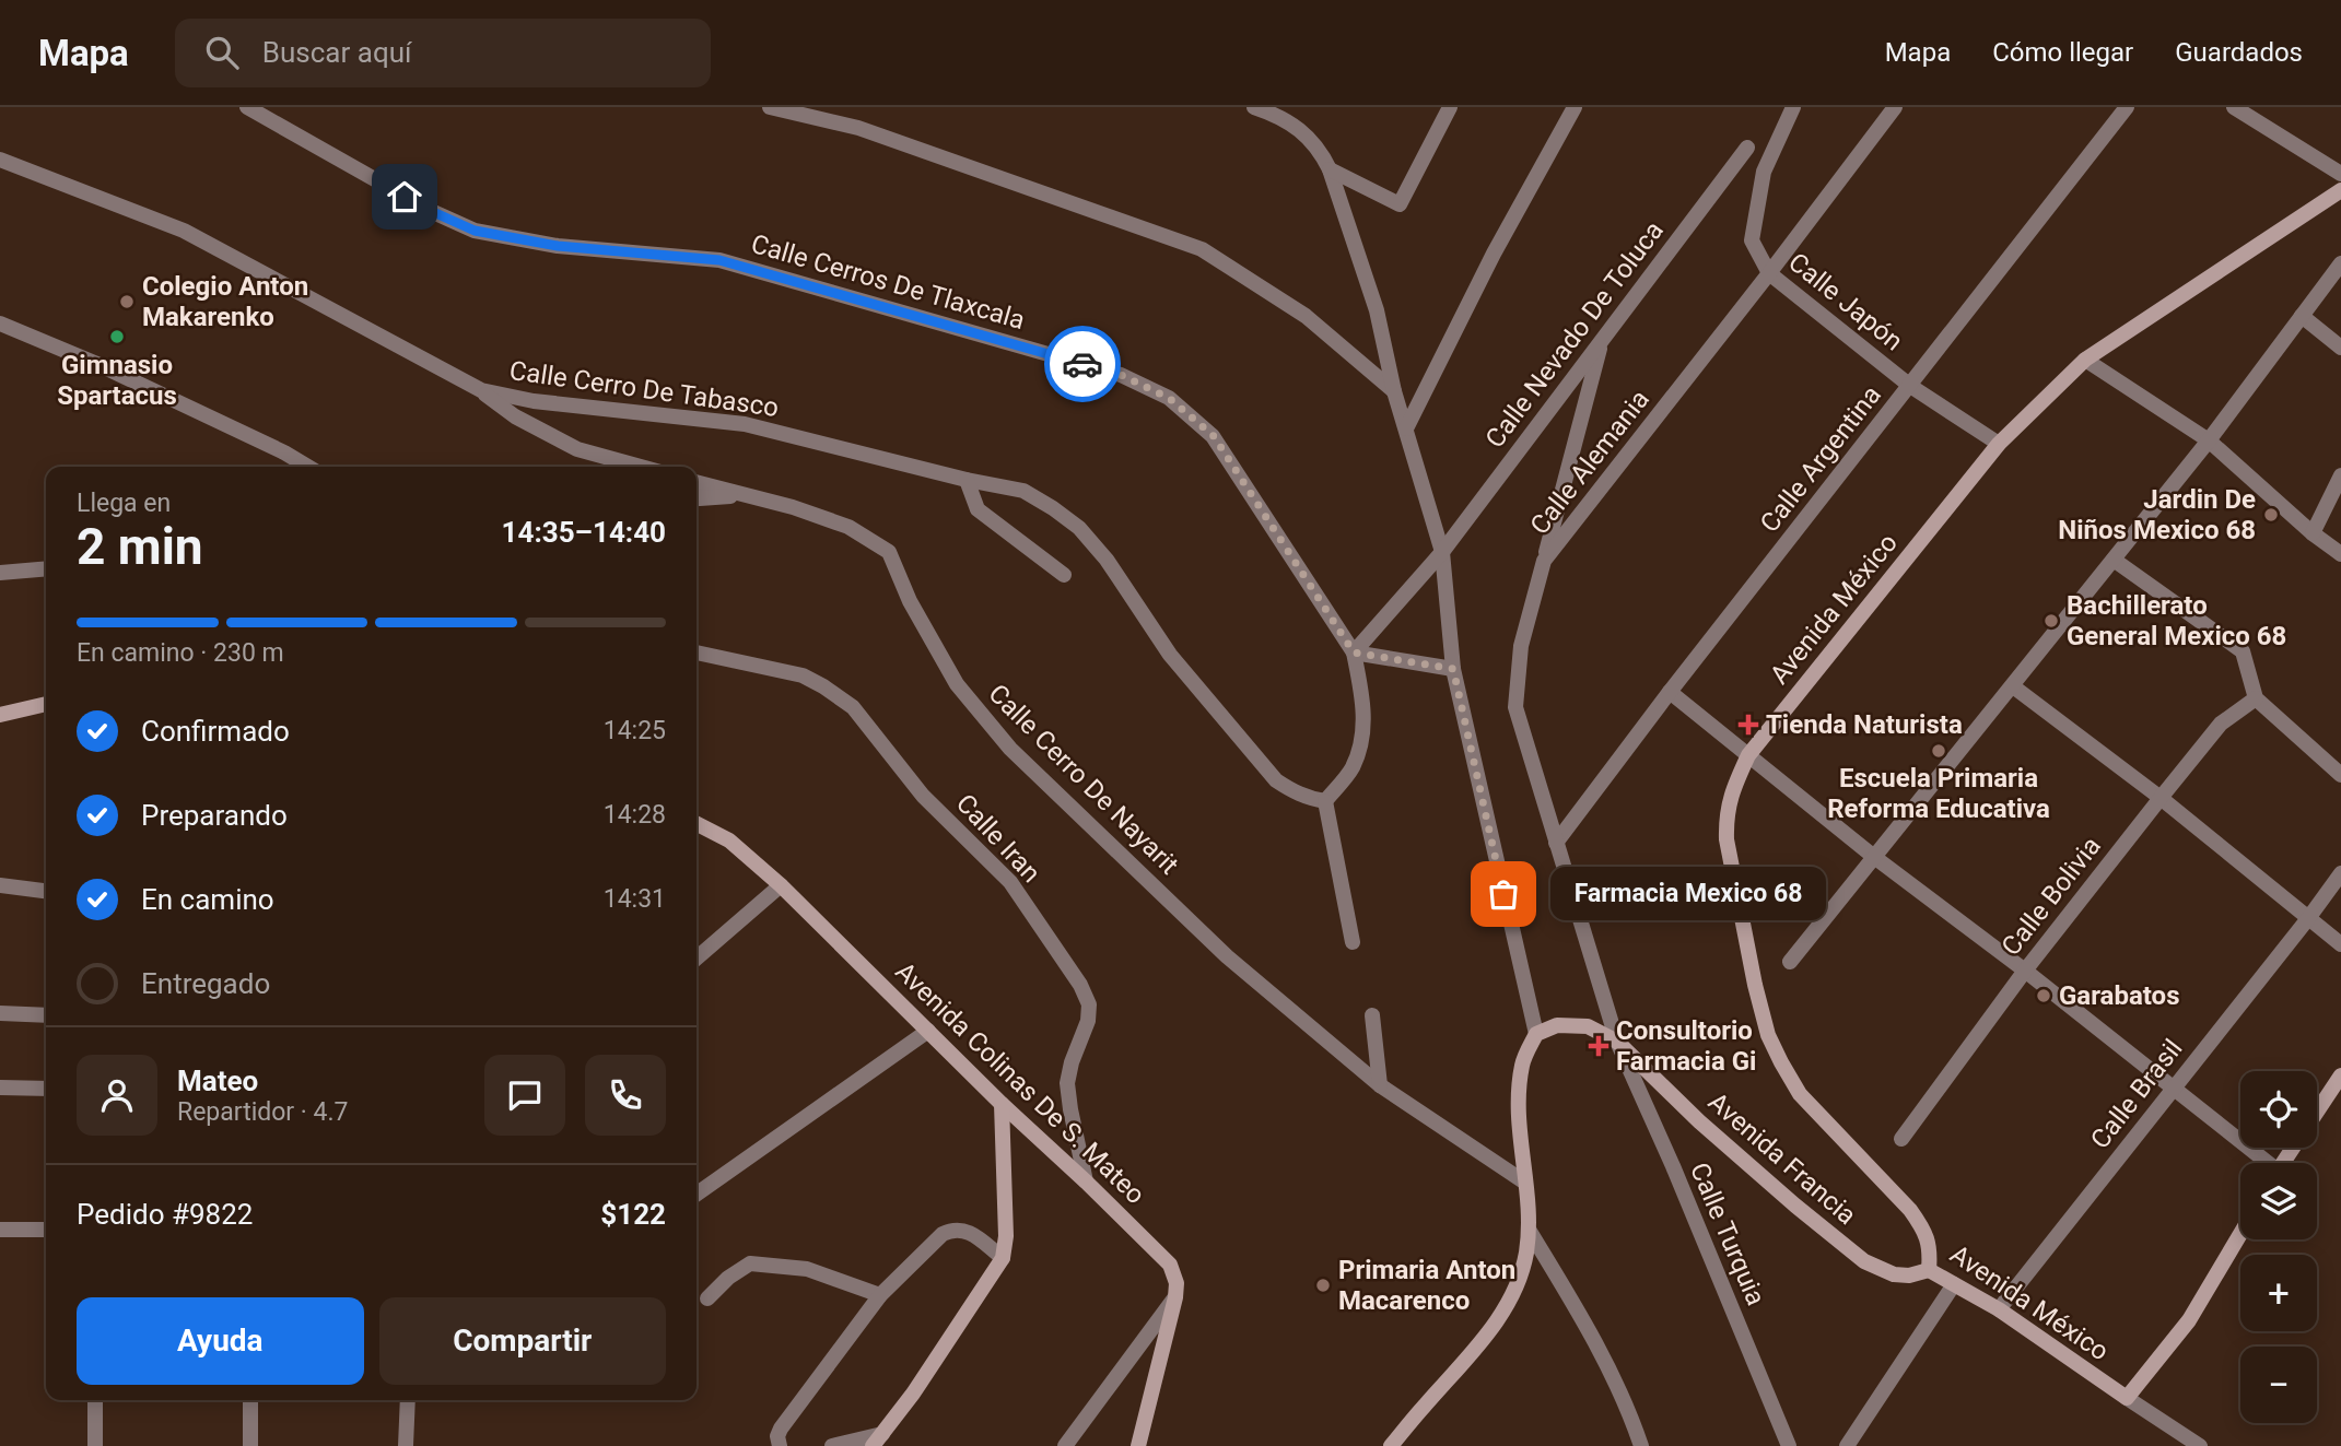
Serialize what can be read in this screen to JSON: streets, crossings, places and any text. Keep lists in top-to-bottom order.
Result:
{
  "streets": {
    "street": [
      "Calle Cerros De Tlaxcala",
      "Calle Japón",
      "Calle Nevado De Toluca",
      "Calle Cerro De Tabasco",
      "Calle Argentina",
      "Calle Alemania",
      "Avenida México",
      "Calle Cerro De Nayarit",
      "Calle Iran",
      "Calle Bolivia",
      "Avenida Colinas De S. Mateo",
      "Calle Brasil",
      "Avenida Francia",
      "Calle Turquia"
    ]
  },
  "crossings": [
    ["Calle Cerros De Tlaxcala", "Calle Nevado De Toluca"],
    ["Calle Japón", "Calle Argentina"],
    ["Calle Japón", "Calle Alemania"],
    ["Calle Japón", "Avenida México"],
    ["Calle Argentina", "Calle Alemania"],
    ["Calle Alemania", "Avenida Francia"],
    ["Calle Alemania", "Calle Turquia"],
    ["Avenida México", "Calle Brasil"],
    ["Avenida México", "Avenida Francia"],
    ["Calle Iran", "Avenida Colinas De S. Mateo"],
    ["Avenida Francia", "Calle Turquia"]
  ],
  "places": {
    "other": [
      "Colegio Anton Makarenko",
      "Gimnasio Spartacus",
      "Jardin De Niños Mexico 68",
      "Bachillerato General Mexico 68",
      "Escuela Primaria Reforma Educativa",
      "Farmacia Mexico 68",
      "Garabatos",
      "Primaria Anton Macarenco"
    ],
    "health": ["Tienda Naturista", "Consultorio Farmacia Gi"]
  },
  "page": {
    "header": "Mapa",
    "search": "Buscar aquí",
    "nav": ["Mapa", "Cómo llegar", "Guardados"],
    "heading": ["2 min", "Llega en", "14:35–14:40"],
    "panel": [
      "Mateo",
      "Repartidor · 4.7",
      "Pedido #9822",
      "$122"
    ],
    "bar": "En camino · 230 m",
    "list": [
      ["Confirmado", "14:25"],
      ["Preparando", "14:28"],
      ["En camino", "14:31"],
      "Entregado"
    ],
    "bubble": "Farmacia Mexico 68",
    "map_buttons": ["+", "−"],
    "buttons": ["Ayuda", "Compartir"]
  }
}
